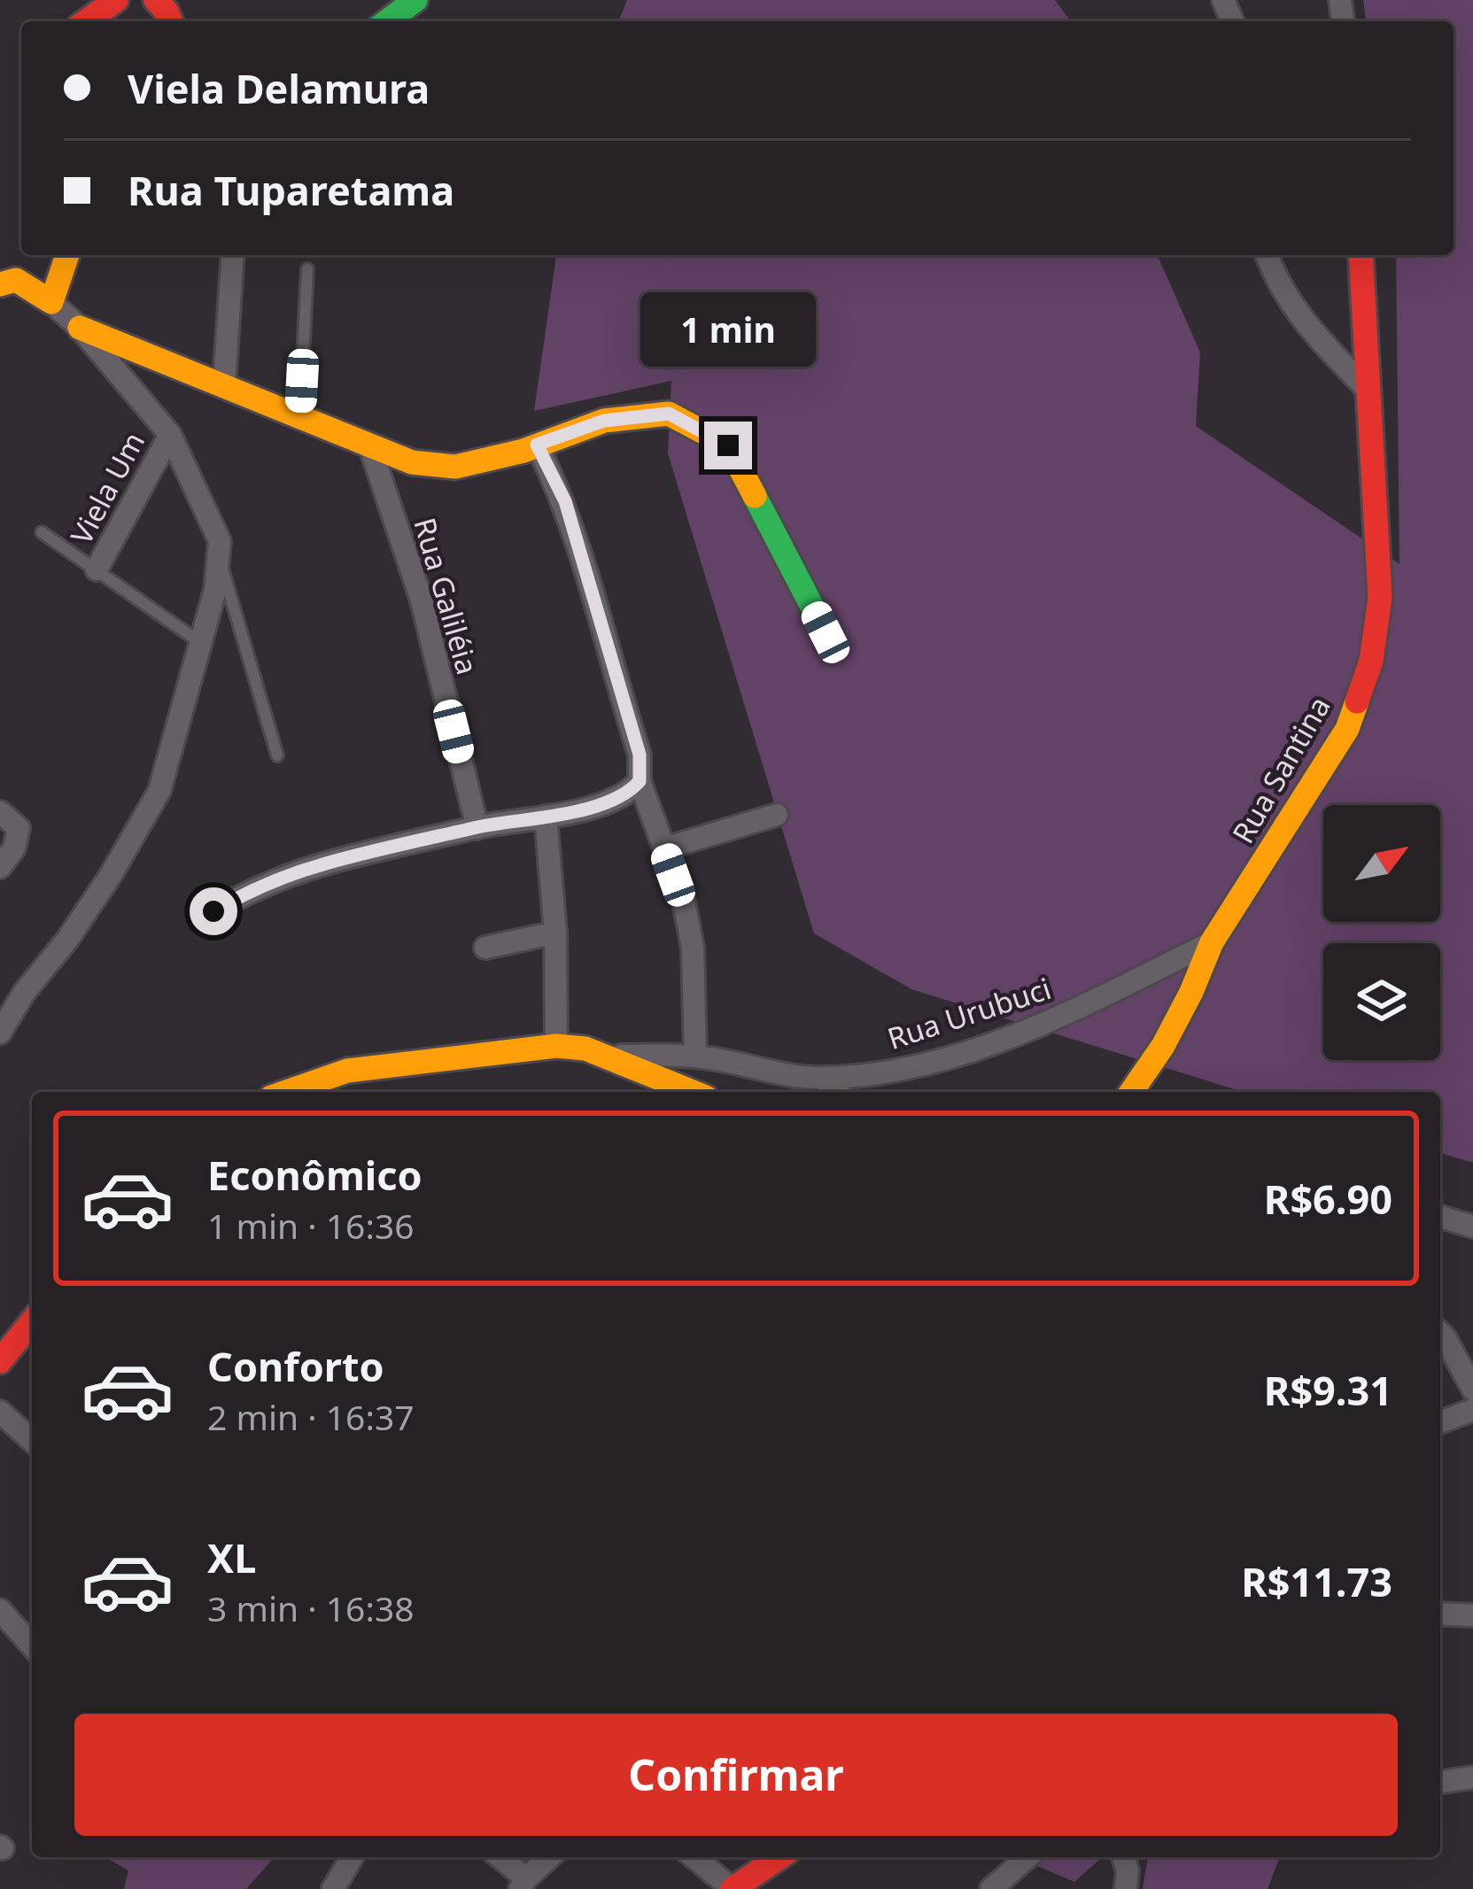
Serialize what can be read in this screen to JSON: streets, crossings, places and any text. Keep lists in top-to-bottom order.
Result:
{
  "streets": {
    "street": [
      "Viela Um",
      "Rua Galiléia",
      "Rua Santina",
      "Rua Urubuci"
    ]
  },
  "crossings": [
    ["Rua Santina", "Rua Urubuci"]
  ],
  "north": "top right",
  "page": {
    "banner": ["Viela Delamura", "Rua Tuparetama"],
    "bubble": "1 min",
    "list": [
      {
        "name": "Econômico",
        "note": "1 min · 16:36",
        "value": "R$6.90"
      },
      {
        "name": "Conforto",
        "note": "2 min · 16:37",
        "value": "R$9.31"
      },
      {
        "name": "XL",
        "note": "3 min · 16:38",
        "value": "R$11.73"
      }
    ],
    "buttons": "Confirmar"
  }
}
